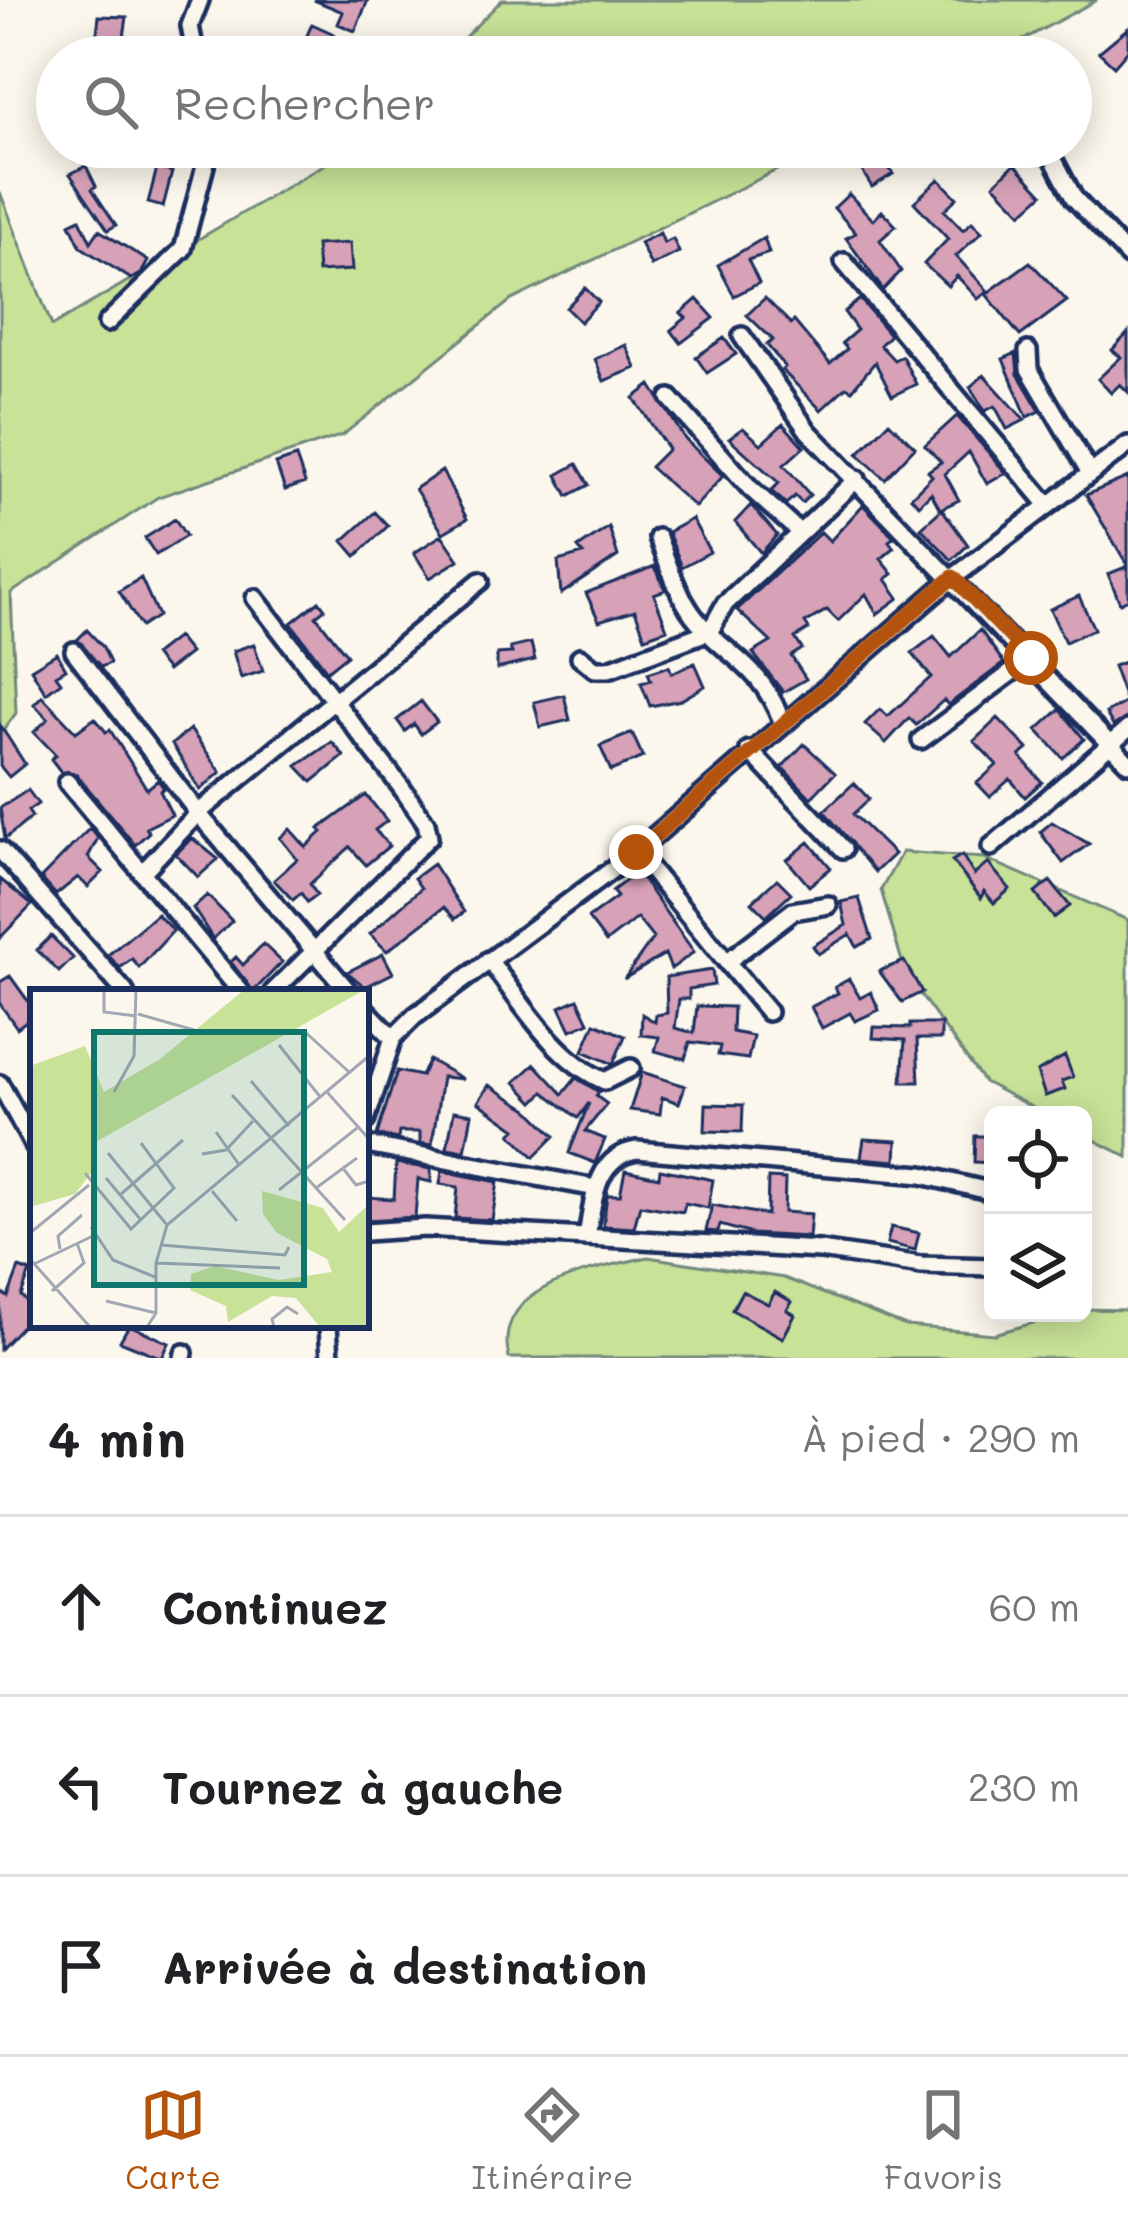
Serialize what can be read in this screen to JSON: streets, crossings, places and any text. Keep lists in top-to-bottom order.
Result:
{
  "page": {
    "search": "Rechercher",
    "heading": ["4 min", "À pied · 290 m"],
    "list": [
      ["Continuez", "60 m"],
      ["Tournez à gauche", "230 m"],
      "Arrivée à destination"
    ],
    "nav": ["Carte", "Itinéraire", "Favoris"]
  }
}
